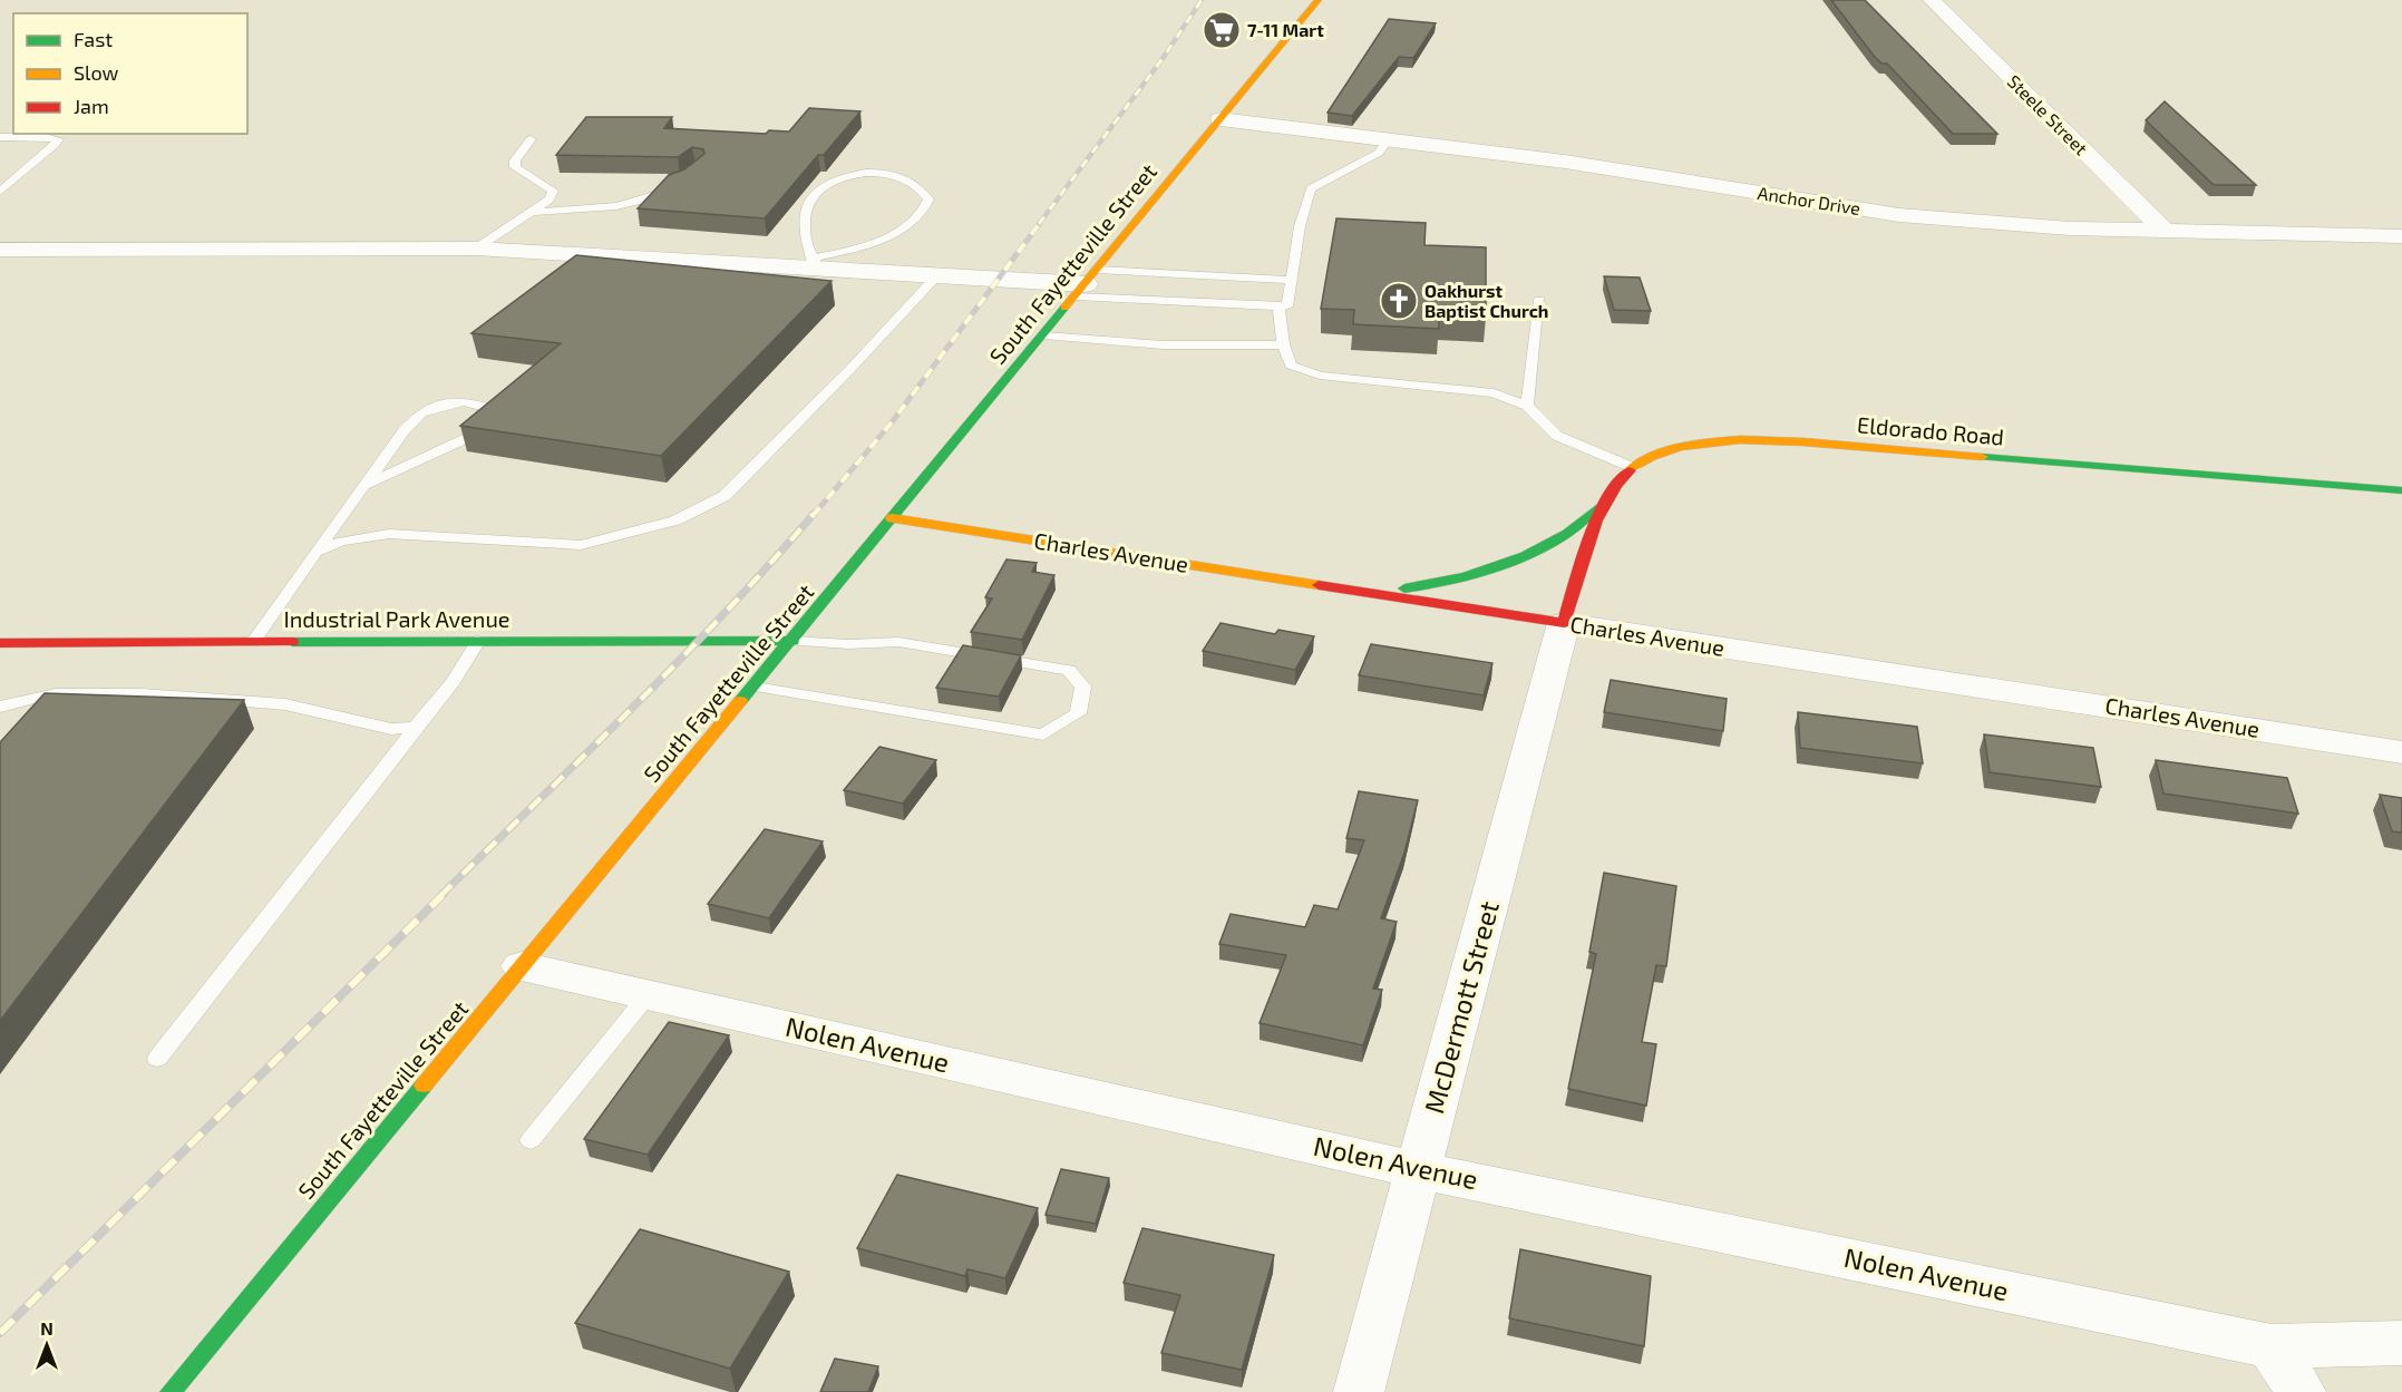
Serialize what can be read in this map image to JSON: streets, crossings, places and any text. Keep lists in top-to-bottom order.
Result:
{
  "streets": {
    "street": [
      "Steele Street",
      "Anchor Drive",
      "South Fayetteville Street",
      "Eldorado Road",
      "Charles Avenue",
      "Industrial Park Avenue",
      "McDermott Street",
      "Nolen Avenue"
    ]
  },
  "crossings": [
    ["Steele Street", "Anchor Drive"],
    ["Anchor Drive", "South Fayetteville Street"],
    ["South Fayetteville Street", "Charles Avenue"],
    ["South Fayetteville Street", "Industrial Park Avenue"],
    ["South Fayetteville Street", "Nolen Avenue"],
    ["Eldorado Road", "Charles Avenue"],
    ["Eldorado Road", "McDermott Street"],
    ["Charles Avenue", "McDermott Street"],
    ["McDermott Street", "Nolen Avenue"]
  ],
  "places": {
    "supermarket": ["7-11 Mart"],
    "church": ["Oakhurst Baptist Church"]
  },
  "legend": ["Fast", "Slow", "Jam"],
  "north": "top"
}
